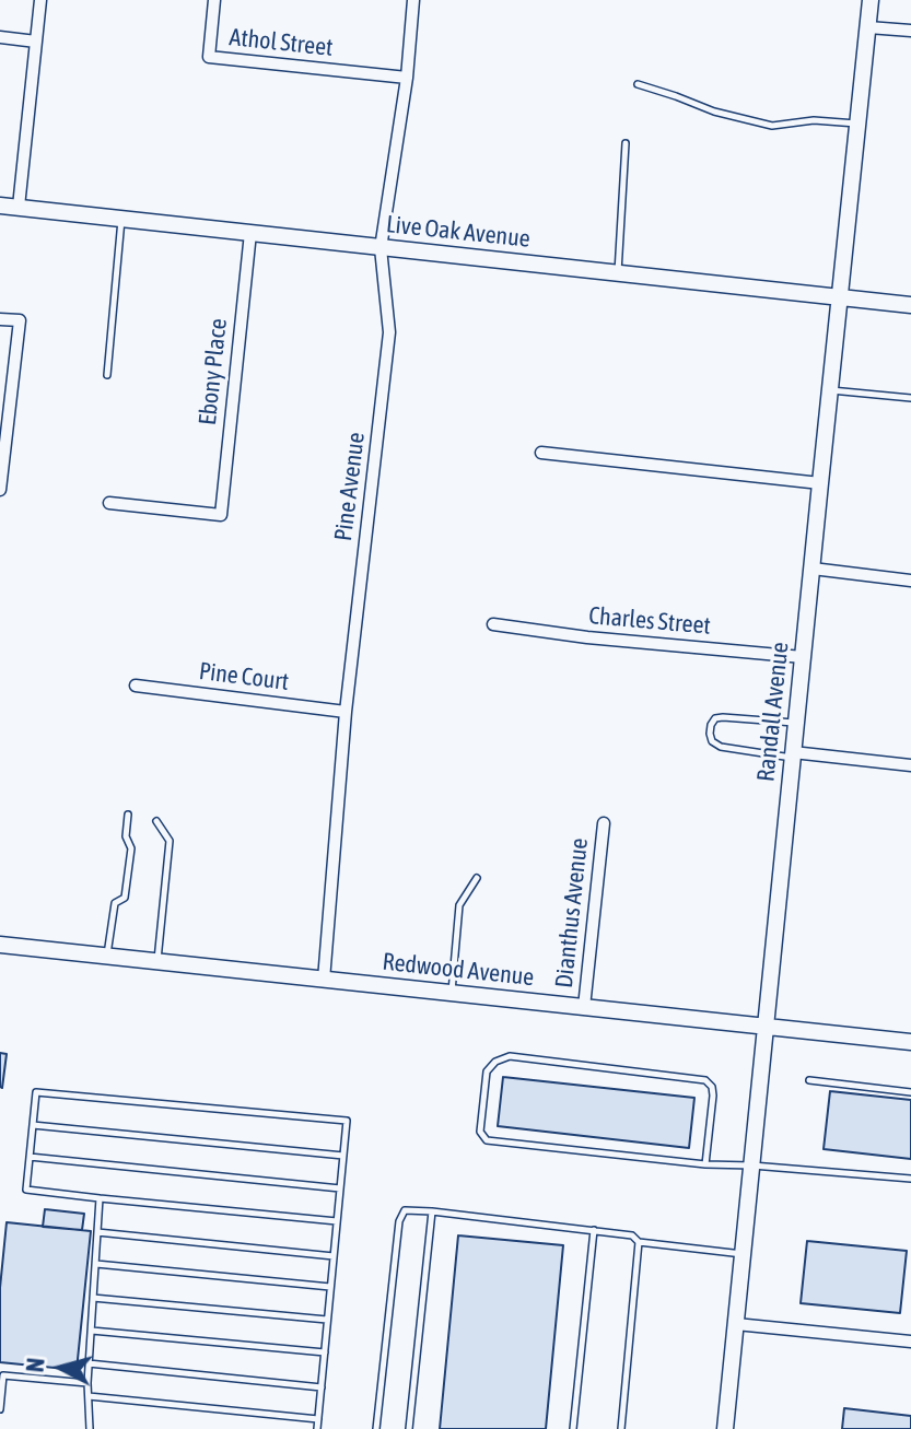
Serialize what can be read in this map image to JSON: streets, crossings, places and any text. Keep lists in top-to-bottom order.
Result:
{
  "streets": {
    "street": [
      "Athol Street",
      "Live Oak Avenue",
      "Ebony Place",
      "Pine Avenue",
      "Charles Street",
      "Pine Court",
      "Randall Avenue",
      "Dianthus Avenue",
      "Redwood Avenue"
    ]
  },
  "crossings": [
    ["Athol Street", "Pine Avenue"],
    ["Live Oak Avenue", "Ebony Place"],
    ["Live Oak Avenue", "Pine Avenue"],
    ["Live Oak Avenue", "Randall Avenue"],
    ["Pine Avenue", "Pine Court"],
    ["Pine Avenue", "Redwood Avenue"],
    ["Charles Street", "Randall Avenue"],
    ["Randall Avenue", "Redwood Avenue"],
    ["Dianthus Avenue", "Redwood Avenue"]
  ],
  "north": "left"
}
